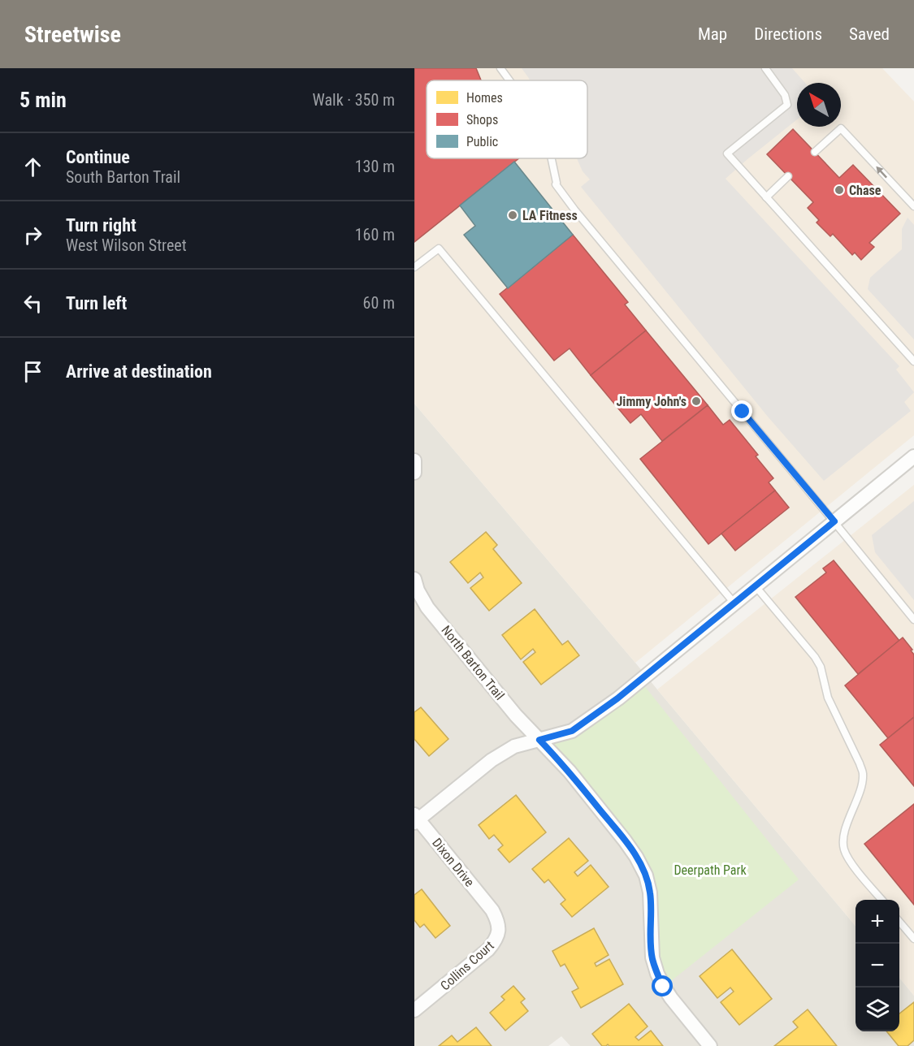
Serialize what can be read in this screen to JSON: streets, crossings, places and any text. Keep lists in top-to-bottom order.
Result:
{
  "streets": {
    "street": ["North Barton Trail", "Dixon Drive", "Collins Court"]
  },
  "crossings": [
    ["Dixon Drive", "Collins Court"]
  ],
  "parks": ["Deerpath Park"],
  "places": ["Chase", "LA Fitness", "Jimmy John's"],
  "legend": ["Homes", "Shops", "Public"],
  "north": "top left",
  "page": {
    "header": "Streetwise",
    "nav": ["Map", "Directions", "Saved"],
    "heading": ["5 min", "Walk · 350 m"],
    "list": [
      ["Continue", "South Barton Trail", "130 m"],
      ["Turn right", "West Wilson Street", "160 m"],
      ["Turn left", "60 m"],
      "Arrive at destination"
    ],
    "map_buttons": ["+", "−"]
  }
}
